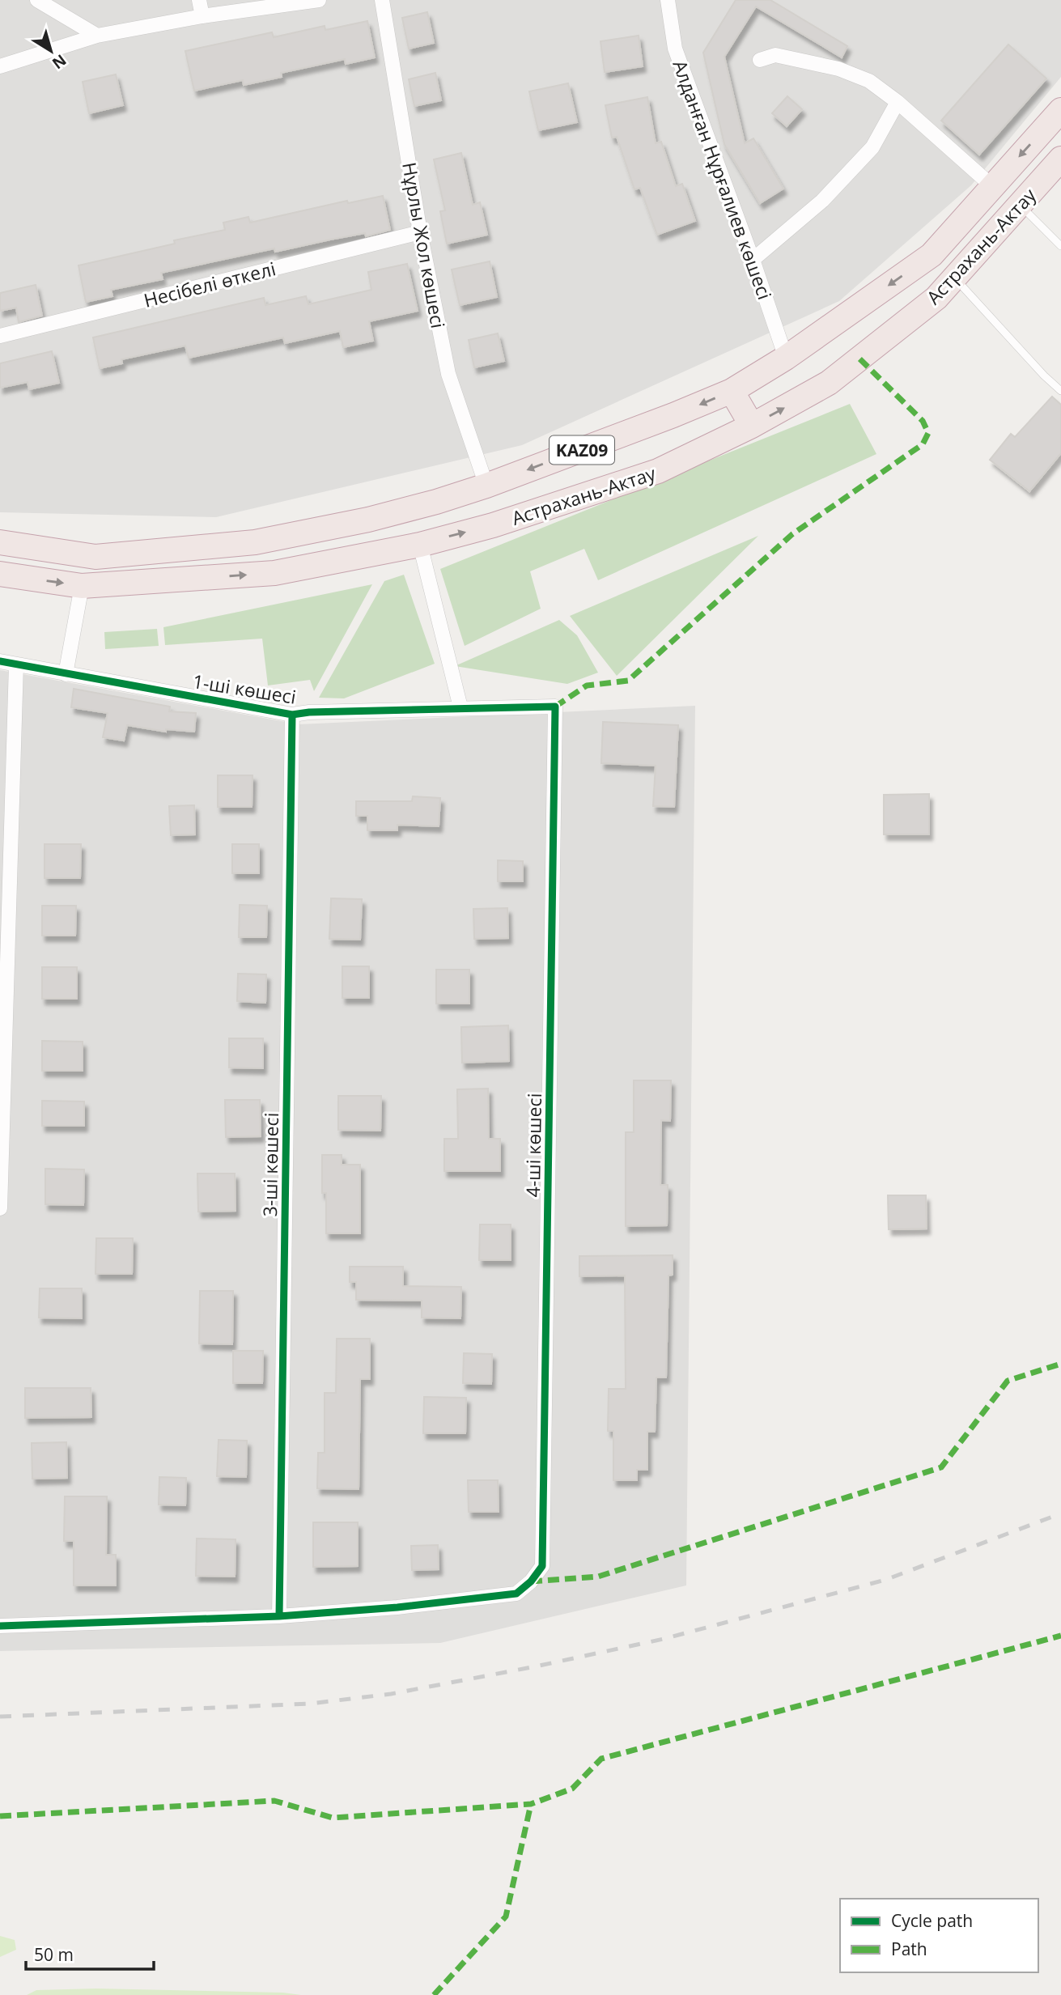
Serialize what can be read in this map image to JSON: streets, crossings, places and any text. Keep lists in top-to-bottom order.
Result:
{
  "streets": {
    "highway": ["Астрахань-Актау", "KAZ09"],
    "street": [
      "Алданған Нұрғалиев көшесі",
      "Нұрлы Жол көшесі",
      "Несібелі өткелі",
      "1-шi көшесі",
      "4-шi көшесі",
      "3-шi көшесі"
    ]
  },
  "crossings": [
    ["Алданған Нұрғалиев көшесі", "KAZ09"],
    ["Нұрлы Жол көшесі", "Несібелі өткелі"],
    ["Нұрлы Жол көшесі", "KAZ09"],
    ["1-шi көшесі", "4-шi көшесі"],
    ["1-шi көшесі", "3-шi көшесі"],
    ["4-шi көшесі", "3-шi көшесі"]
  ],
  "legend": ["Cycle path", "Path"],
  "scale_bar": "50 m",
  "north": "bottom right"
}
